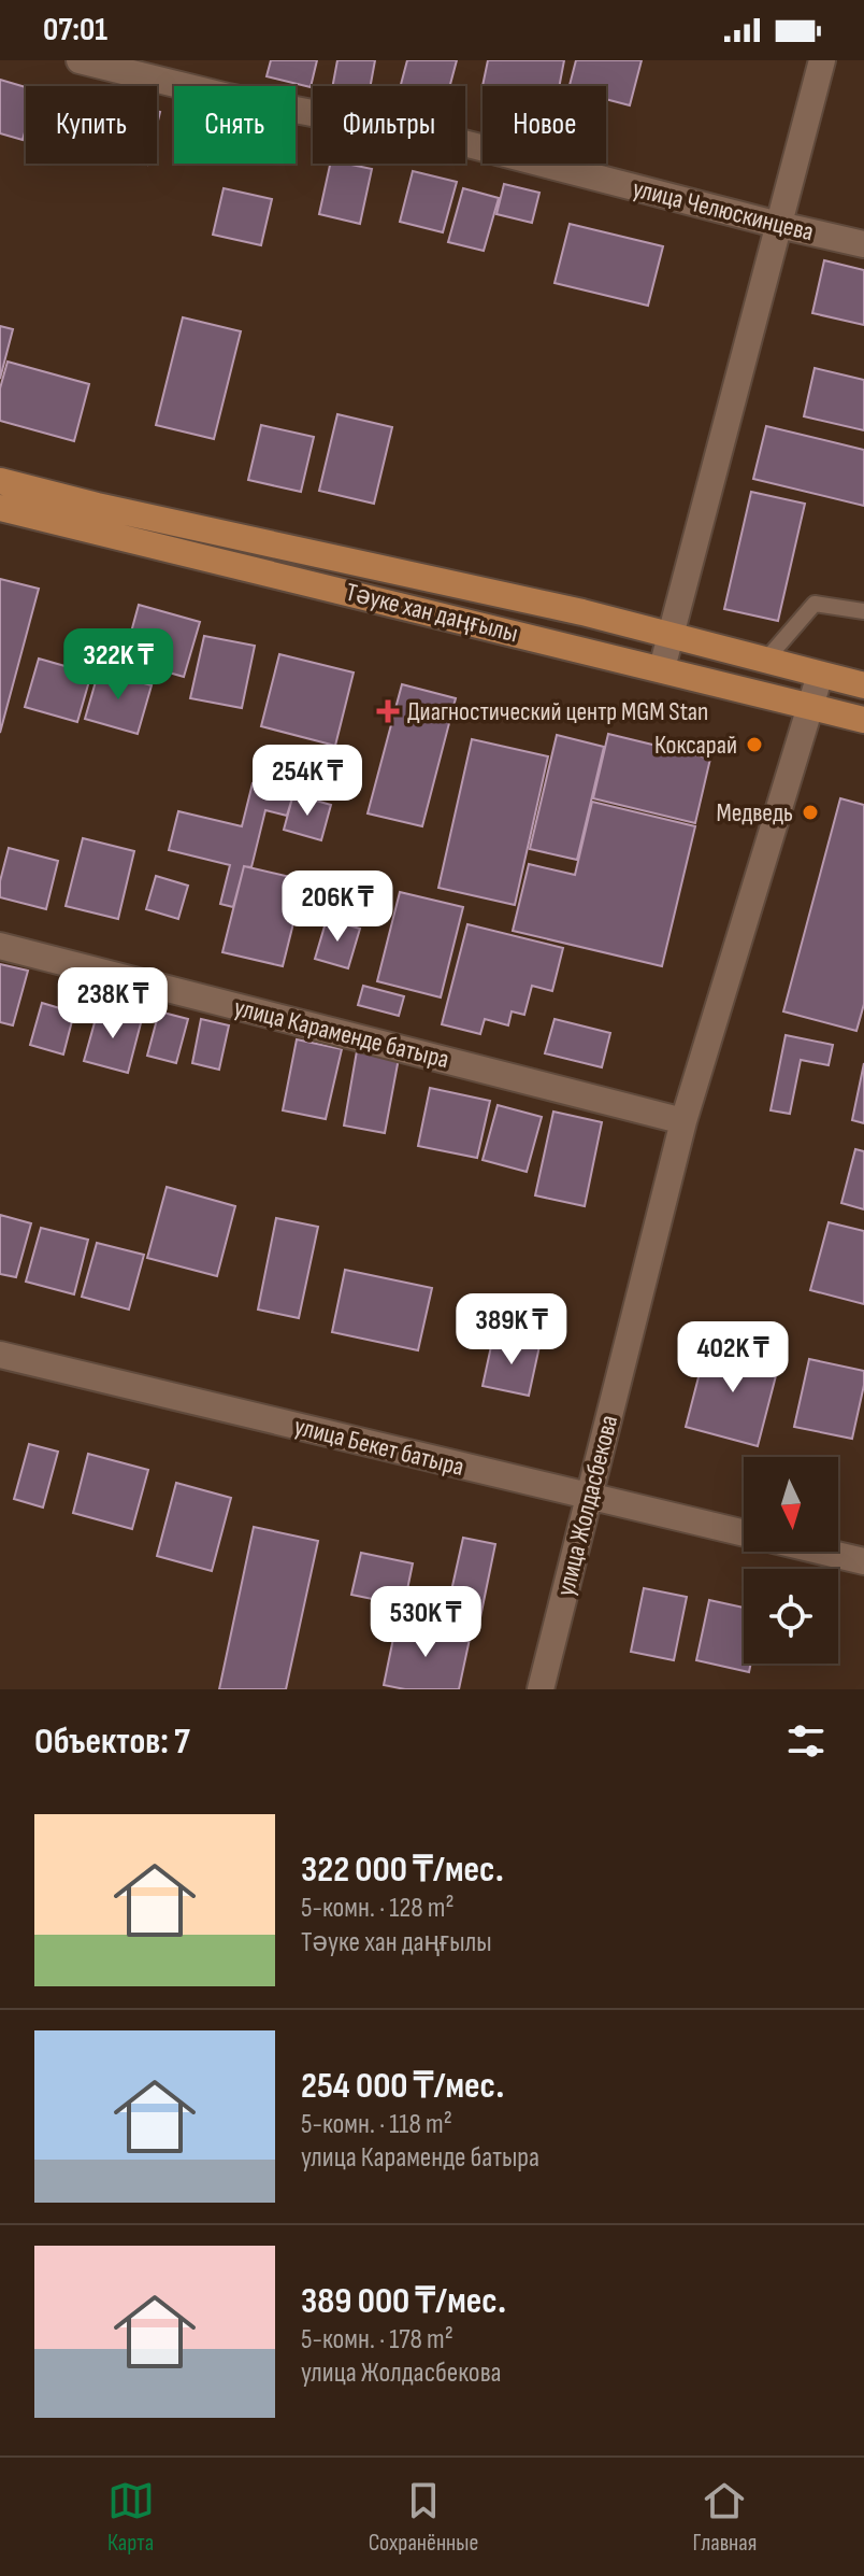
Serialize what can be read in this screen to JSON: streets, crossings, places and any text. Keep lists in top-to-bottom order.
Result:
{
  "streets": {
    "main road": ["Тәуке хан даңғылы"],
    "street": [
      "улица Челюскинцева",
      "улица Караменде батыра",
      "улица Бекет батыра",
      "улица Жолдасбекова"
    ]
  },
  "crossings": [
    ["Тәуке хан даңғылы", "улица Жолдасбекова"],
    ["улица Караменде батыра", "улица Жолдасбекова"],
    ["улица Бекет батыра", "улица Жолдасбекова"]
  ],
  "places": {
    "health": ["Диагностический центр MGM Stan"],
    "other": ["Коксарай", "Медведь"]
  },
  "north": "bottom",
  "page": {
    "status": "07:01",
    "chip": [
      "Купить",
      "Снять",
      "Фильтры",
      "Новое"
    ],
    "price": [
      "322K ₸",
      "254K ₸",
      "206K ₸",
      "238K ₸",
      "389K ₸",
      "402K ₸",
      "530K ₸"
    ],
    "heading": "Объектов: 7",
    "list": [
      {
        "name": "322 000 ₸/мес.",
        "note": "5-комн. · 128 m² · Тәуке хан даңғылы"
      },
      {
        "name": "254 000 ₸/мес.",
        "note": "5-комн. · 118 m² · улица Караменде батыра"
      },
      {
        "name": "389 000 ₸/мес.",
        "note": "5-комн. · 178 m² · улица Жолдасбекова"
      }
    ],
    "tabs": ["Карта", "Сохранённые", "Главная"]
  }
}
